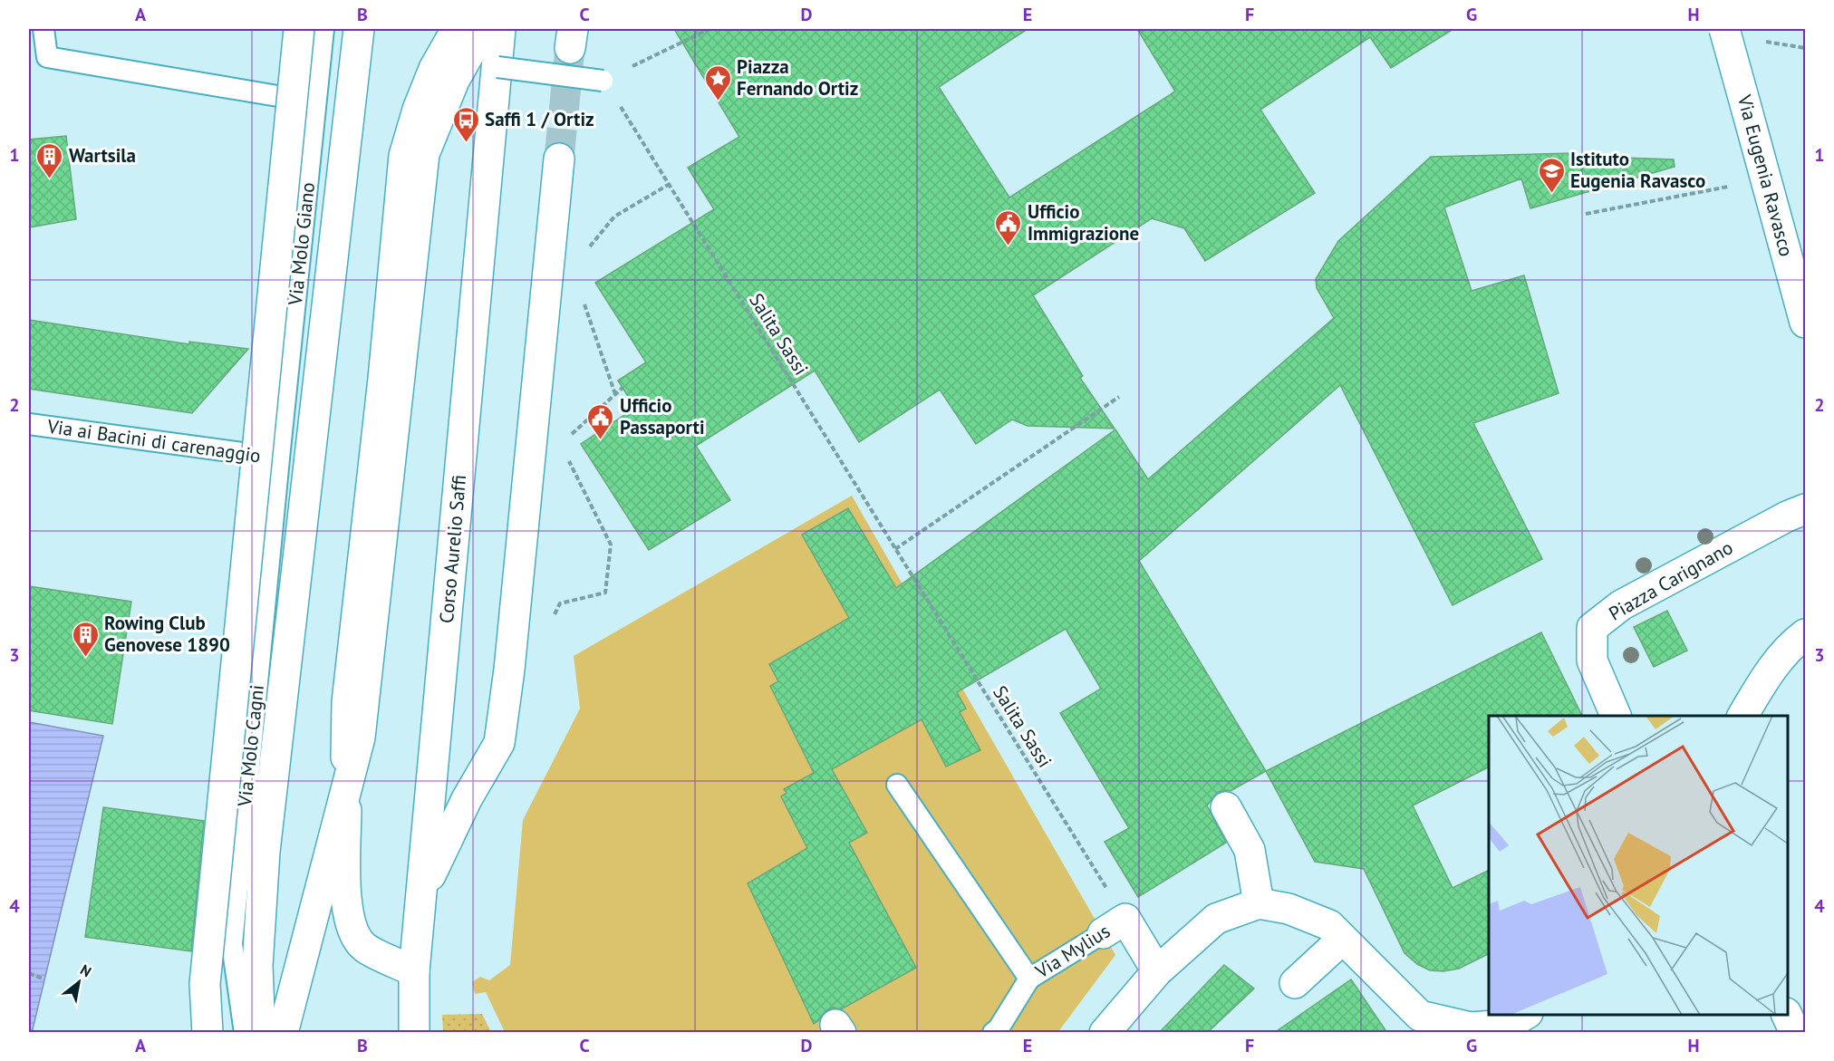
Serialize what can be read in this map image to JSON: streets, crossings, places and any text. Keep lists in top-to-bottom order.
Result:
{
  "streets": {
    "main road": [
      "Via Eugenia Ravasco",
      "Corso Aurelio Saffi",
      "Piazza Carignano",
      "Via Mylius"
    ],
    "lane": ["Via Molo Giano", "Via ai Bacini di carenaggio", "Via Molo Cagni"],
    "path": ["Salita Sassi"]
  },
  "crossings": [
    ["Via Molo Giano", "Via ai Bacini di carenaggio"],
    ["Via Molo Giano", "Via Molo Cagni"],
    ["Salita Sassi", "Via Mylius"],
    ["Via ai Bacini di carenaggio", "Via Molo Cagni"]
  ],
  "places": {
    "place": ["Piazza Fernando Ortiz"],
    "bus stop": ["Saffi 1 / Ortiz"],
    "building": ["Wartsila", "Rowing Club Genovese 1890"],
    "school or university": ["Istituto Eugenia Ravasco"],
    "public building": ["Ufficio Immigrazione", "Ufficio Passaporti"]
  },
  "north": "top right",
  "grid": {
    "columns": [
      "A",
      "B",
      "C",
      "D",
      "E",
      "F",
      "G",
      "H"
    ],
    "rows": [
      "1",
      "2",
      "3",
      "4"
    ]
  }
}
